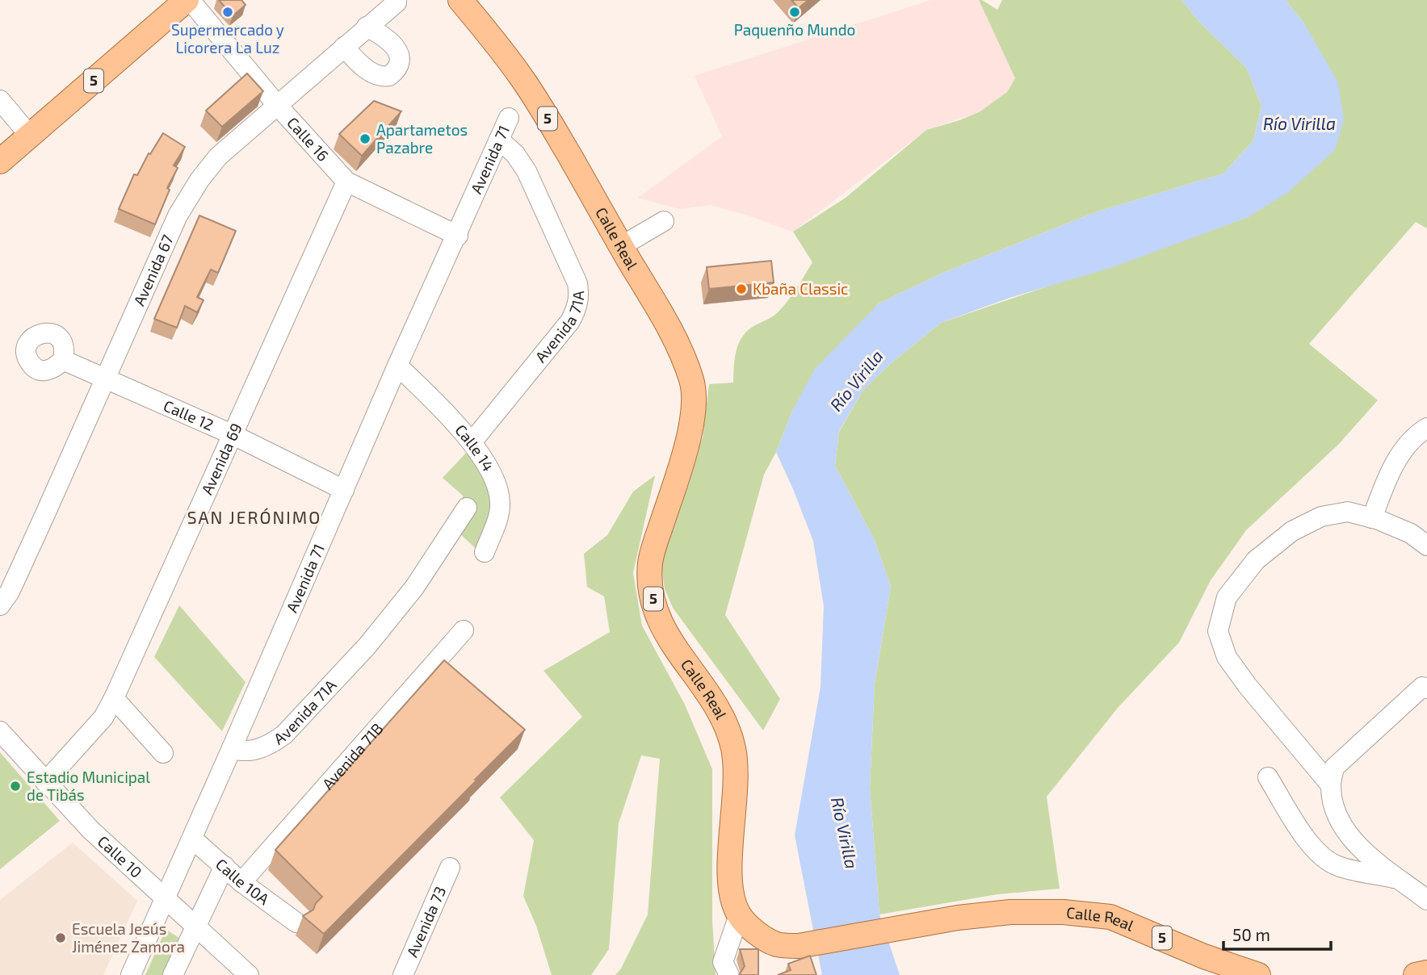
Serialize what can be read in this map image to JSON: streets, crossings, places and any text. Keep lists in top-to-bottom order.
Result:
{
  "streets": {
    "main road": ["5", "Calle Real"],
    "street": [
      "Calle 16",
      "Avenida 71",
      "Avenida 67",
      "Avenida 71A",
      "Calle 12",
      "Calle 14",
      "Avenida 69",
      "Avenida 71B",
      "Calle 10",
      "Calle 10A",
      "Avenida 73"
    ]
  },
  "crossings": [
    ["5", "Calle 16"],
    ["Calle 16", "Avenida 71"],
    ["Calle 16", "Avenida 67"],
    ["Calle 16", "Avenida 69"],
    ["Avenida 71", "Avenida 71A"],
    ["Avenida 71", "Calle 12"],
    ["Avenida 71", "Calle 14"],
    ["Avenida 71", "Calle 10"],
    ["Avenida 71", "Calle 10A"],
    ["Avenida 67", "Calle 12"],
    ["Avenida 71A", "Calle 14"],
    ["Calle 12", "Avenida 69"],
    ["Avenida 69", "Calle 10"],
    ["Avenida 71B", "Calle 10A"]
  ],
  "districts": ["SAN JERÓNIMO"],
  "water": ["Río Virilla"],
  "places": [
    "Supermercado y Licorera La Luz",
    "Paquenño Mundo",
    "Apartametos Pazabre",
    "Kbaña Classic",
    "Estadio Municipal de Tibás",
    "Escuela Jesús Jiménez Zamora"
  ],
  "scale_bar": "50 m"
}
